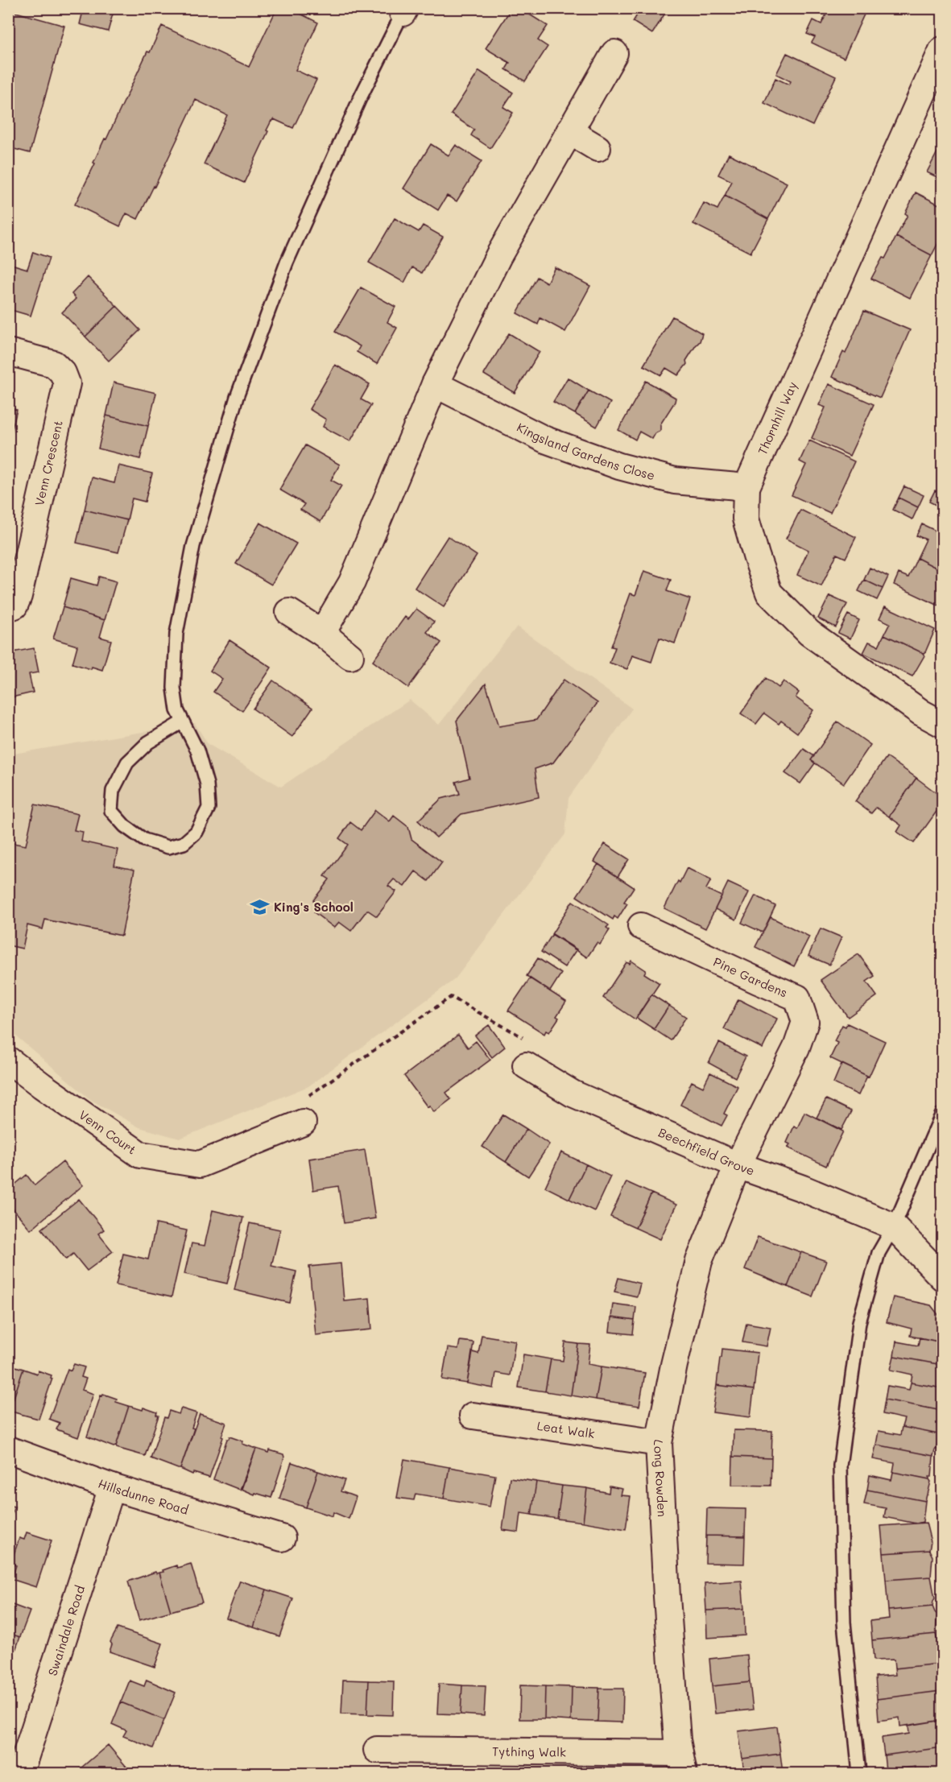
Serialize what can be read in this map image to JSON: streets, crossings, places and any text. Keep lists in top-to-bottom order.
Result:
{
  "streets": {
    "street": [
      "Thornhill Way",
      "Kingsland Gardens Close",
      "Venn Crescent",
      "Pine Gardens",
      "Venn Court",
      "Beechfield Grove",
      "Leat Walk",
      "Long Rowden",
      "Hillsdunne Road",
      "Swaindale Road",
      "Tything Walk"
    ]
  },
  "crossings": [
    ["Thornhill Way", "Kingsland Gardens Close"],
    ["Pine Gardens", "Beechfield Grove"],
    ["Pine Gardens", "Long Rowden"],
    ["Beechfield Grove", "Long Rowden"],
    ["Leat Walk", "Long Rowden"],
    ["Long Rowden", "Tything Walk"],
    ["Hillsdunne Road", "Swaindale Road"]
  ],
  "places": {
    "school or university": ["King's School"]
  }
}
